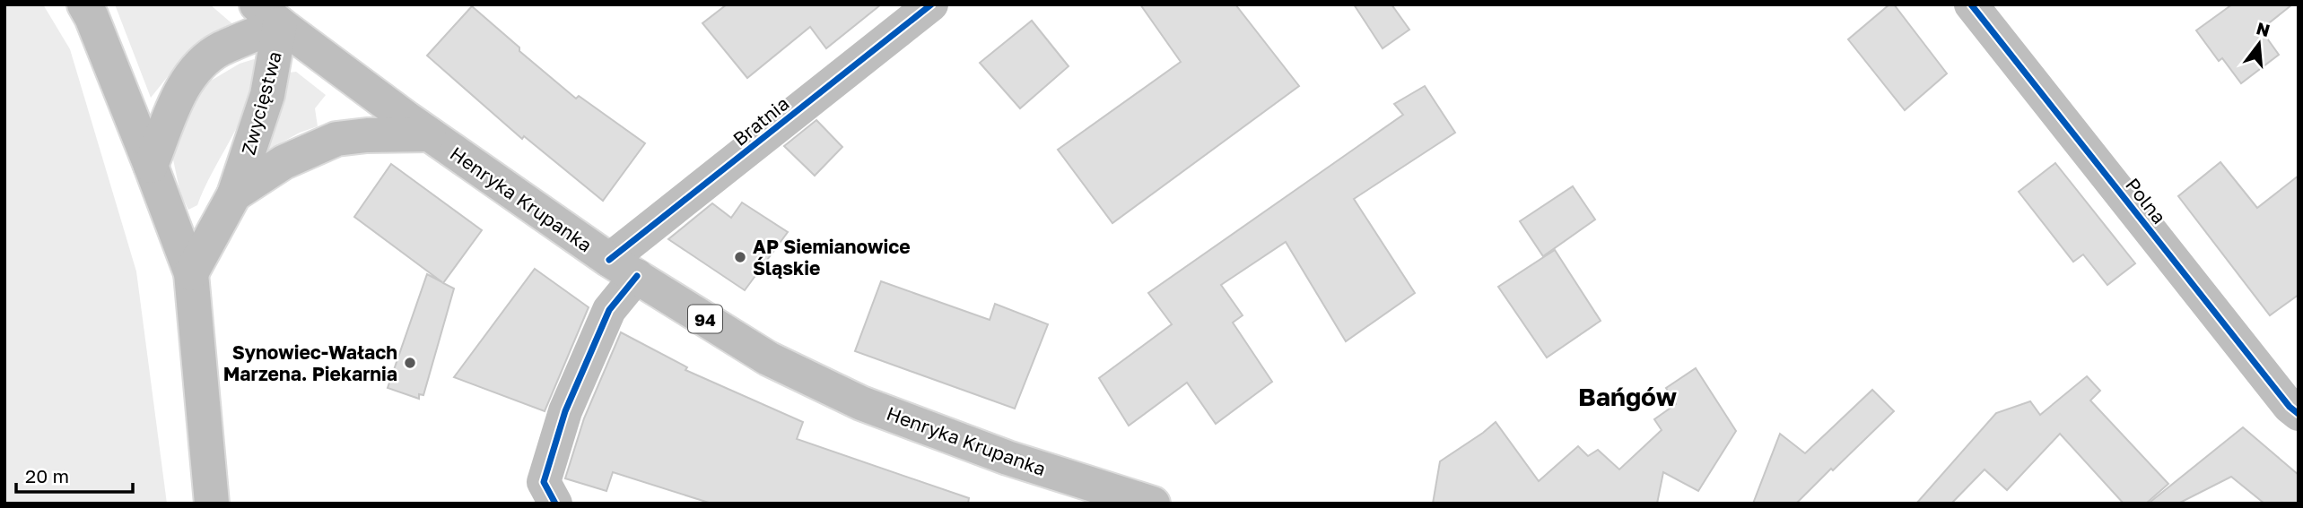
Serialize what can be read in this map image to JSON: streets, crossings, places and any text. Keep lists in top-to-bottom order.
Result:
{
  "streets": {
    "main road": [
      "Zwycięstwa",
      "Bratnia",
      "Henryka Krupanka",
      "Polna",
      "94"
    ]
  },
  "crossings": [
    ["Zwycięstwa", "Henryka Krupanka"],
    ["Bratnia", "Henryka Krupanka"]
  ],
  "districts": ["Bańgów"],
  "places": ["AP Siemianowice Śląskie", "Synowiec-Wałach Marzena. Piekarnia"],
  "scale_bar": "20 m",
  "north": "top"
}
